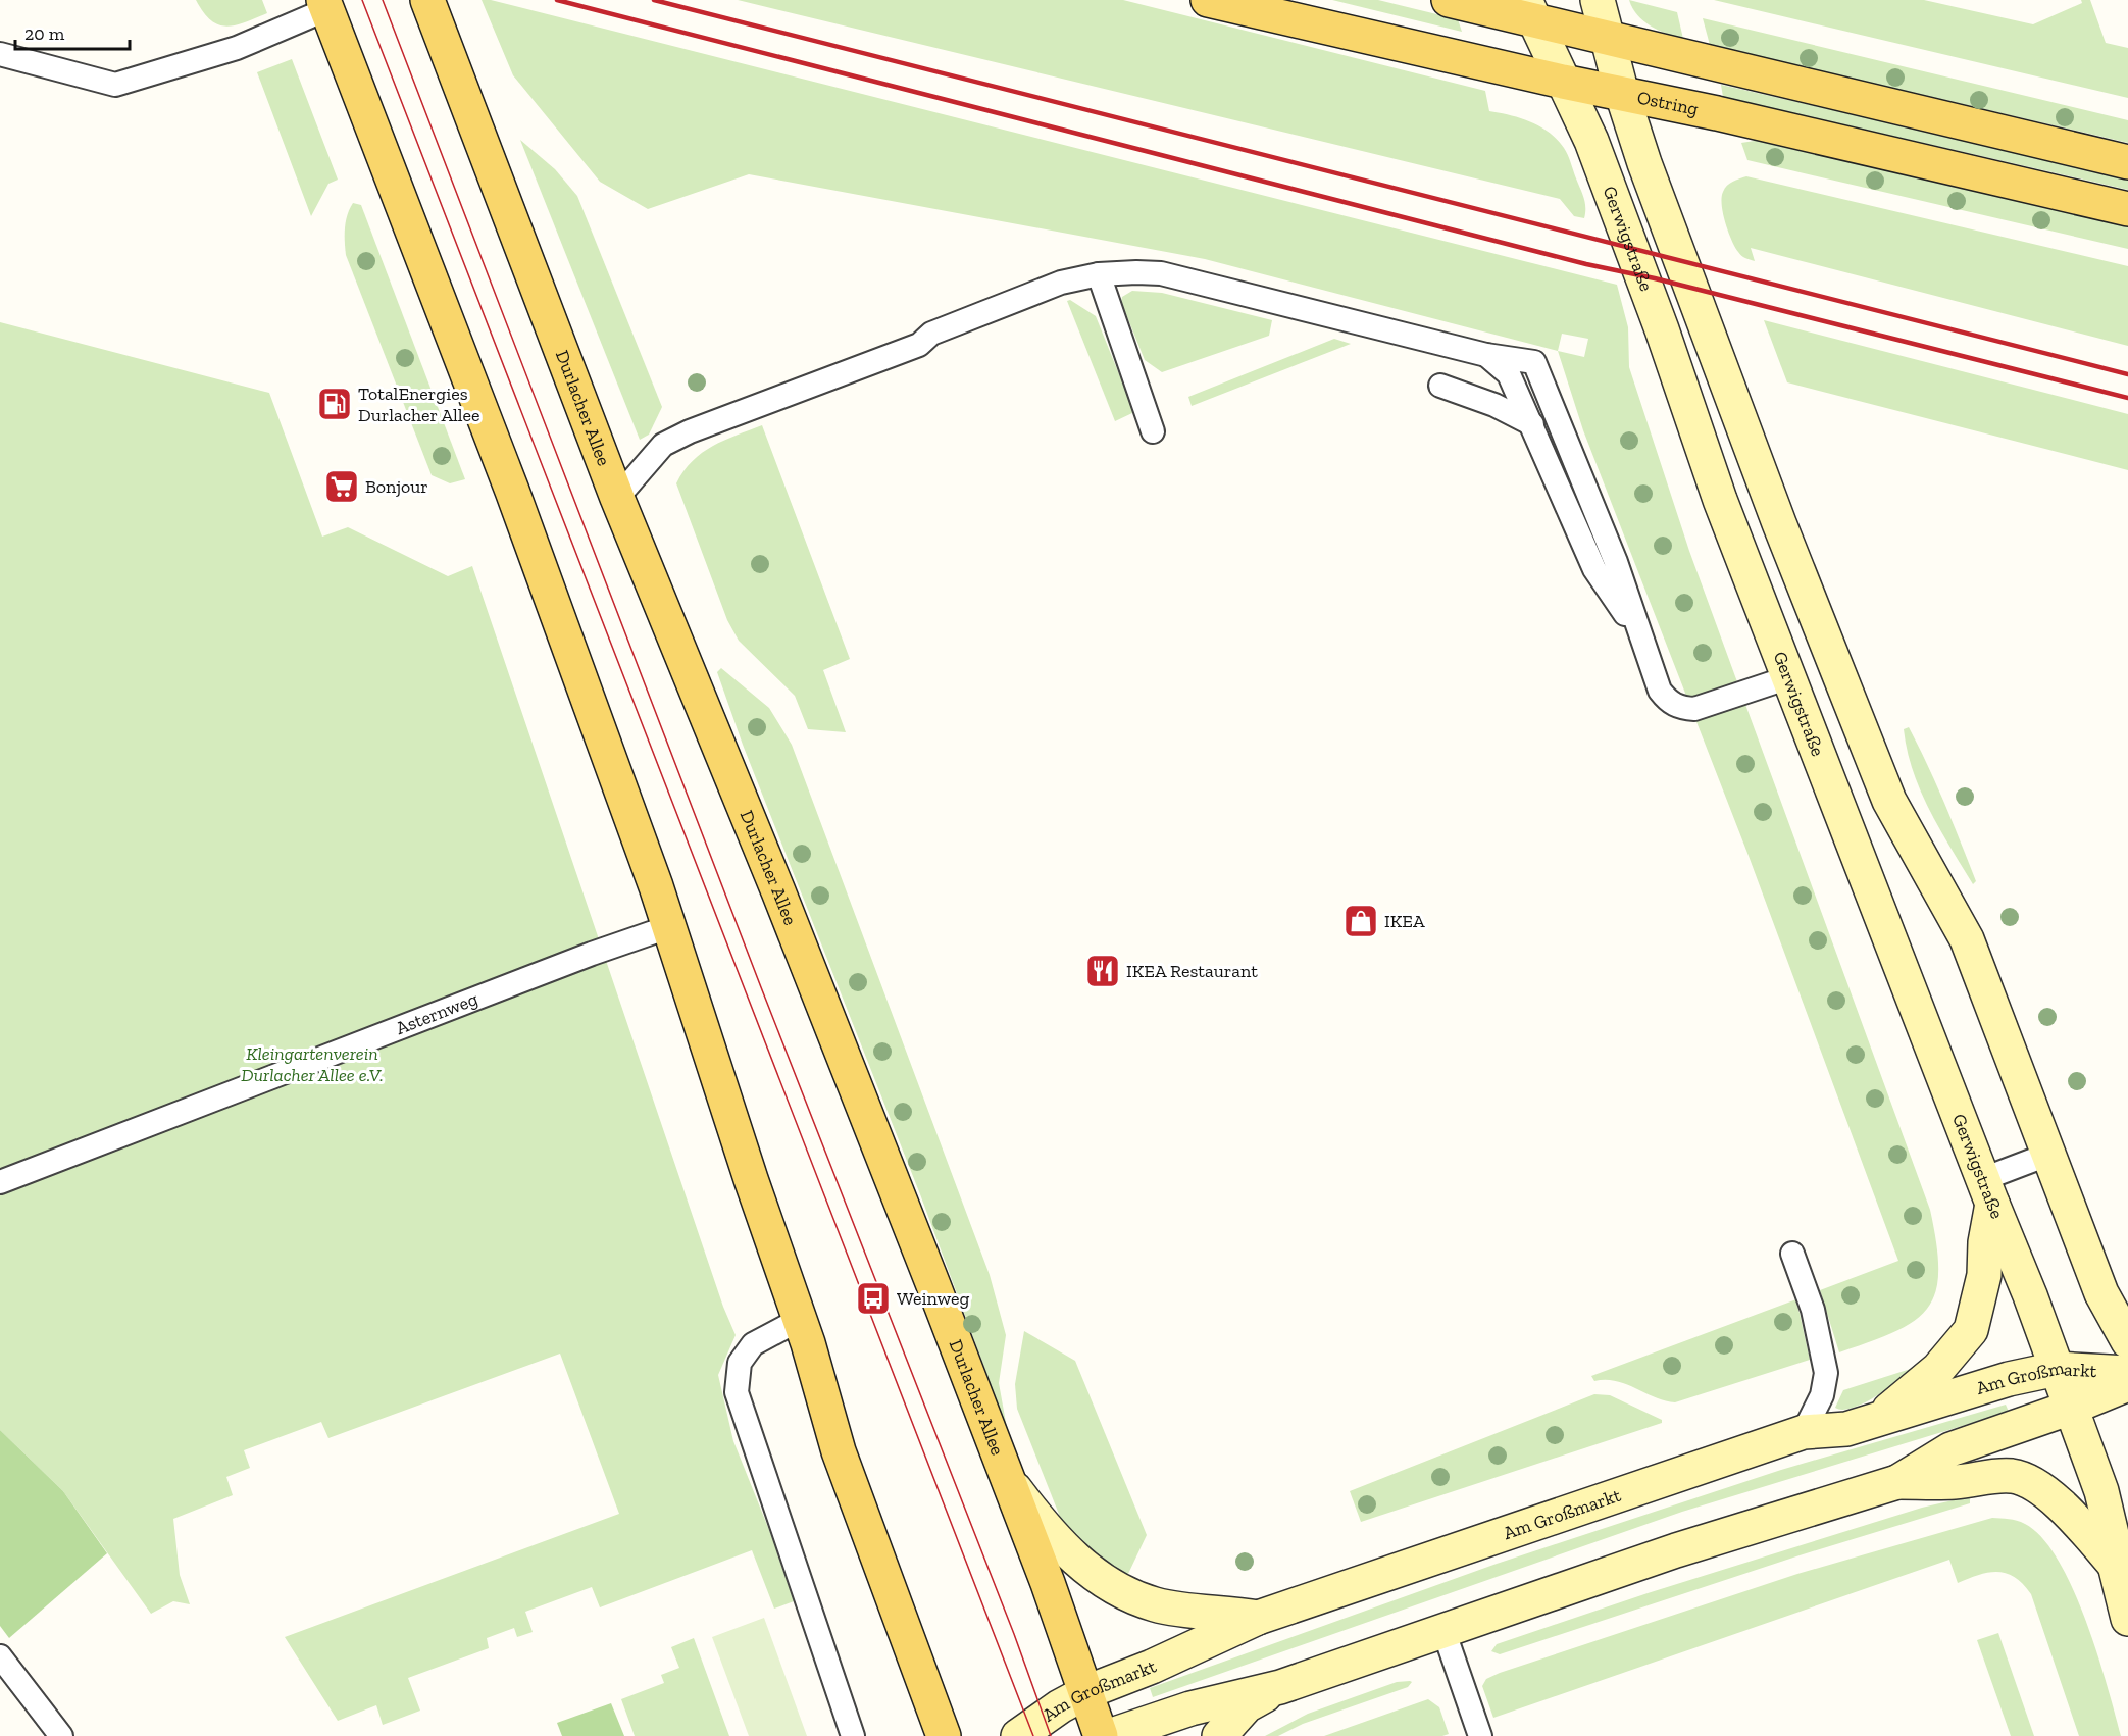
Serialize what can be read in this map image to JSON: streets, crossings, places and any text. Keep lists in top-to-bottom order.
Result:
{
  "streets": {
    "main road": [
      "Ostring",
      "Gerwigstraße",
      "Durlacher Allee",
      "Am Großmarkt"
    ],
    "lane": ["Asternweg"]
  },
  "crossings": [
    ["Ostring", "Gerwigstraße"],
    ["Gerwigstraße", "Am Großmarkt"],
    ["Durlacher Allee", "Am Großmarkt"]
  ],
  "parks": ["Kleingartenverein Durlacher Allee e.V."],
  "places": {
    "fuel station": ["TotalEnergies Durlacher Allee"],
    "supermarket": ["Bonjour"],
    "shop": ["IKEA"],
    "restaurant": ["IKEA Restaurant"],
    "bus stop": ["Weinweg"]
  },
  "scale_bar": "20 m"
}
